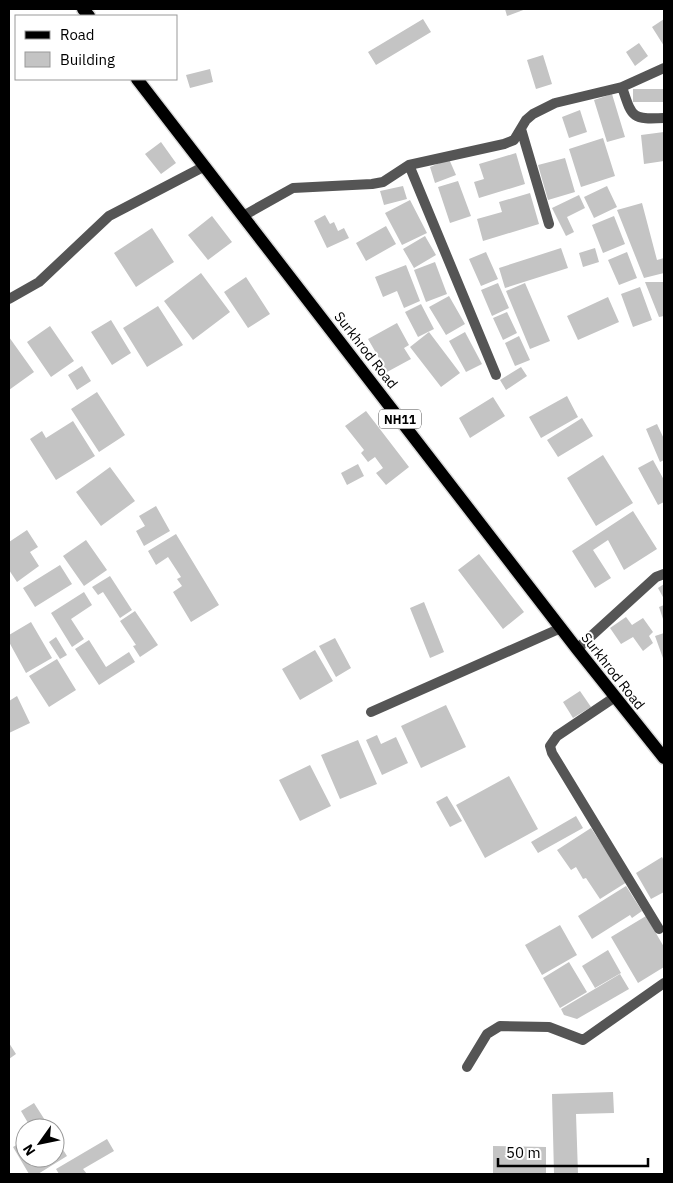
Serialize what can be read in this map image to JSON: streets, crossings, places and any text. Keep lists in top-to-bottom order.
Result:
{
  "streets": {
    "main road": ["Surkhrod Road", "NH11"]
  },
  "legend": ["Road", "Building"],
  "scale_bar": "50 m",
  "north": "bottom left"
}
